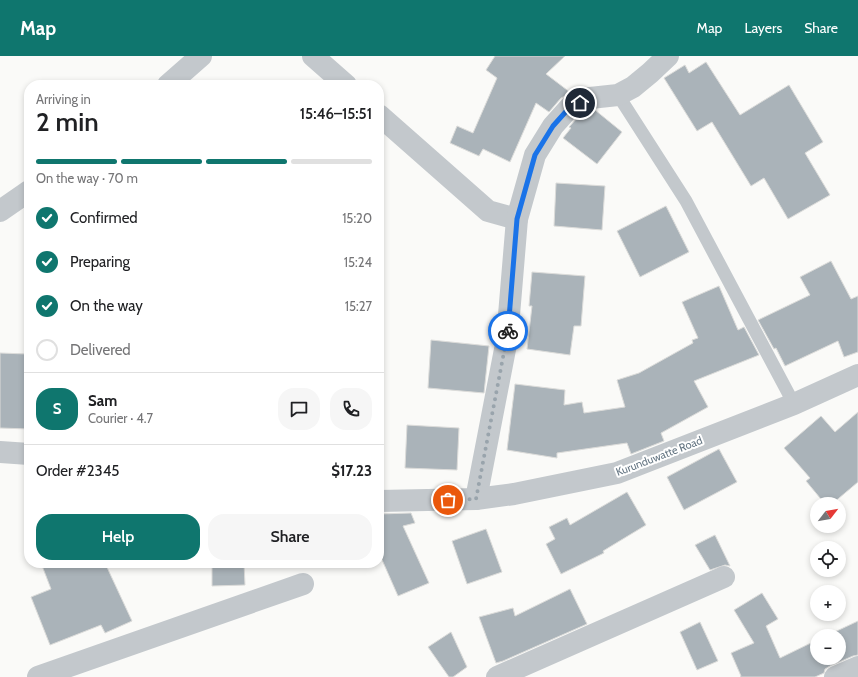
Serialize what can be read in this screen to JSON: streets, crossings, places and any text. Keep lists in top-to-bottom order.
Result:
{
  "streets": {
    "street": ["Kurunduwatte Road"]
  },
  "north": "top right",
  "page": {
    "header": "Map",
    "nav": ["Map", "Layers", "Share"],
    "heading": ["2 min", "Arriving in", "15:46–15:51"],
    "panel": [
      "Sam",
      "Courier · 4.7",
      "Order #2345",
      "$17.23"
    ],
    "bar": "On the way · 70 m",
    "list": [
      ["Confirmed", "15:20"],
      ["Preparing", "15:24"],
      ["On the way", "15:27"],
      "Delivered"
    ],
    "round": "S",
    "map_buttons": ["+", "−"],
    "buttons": ["Help", "Share"]
  }
}
